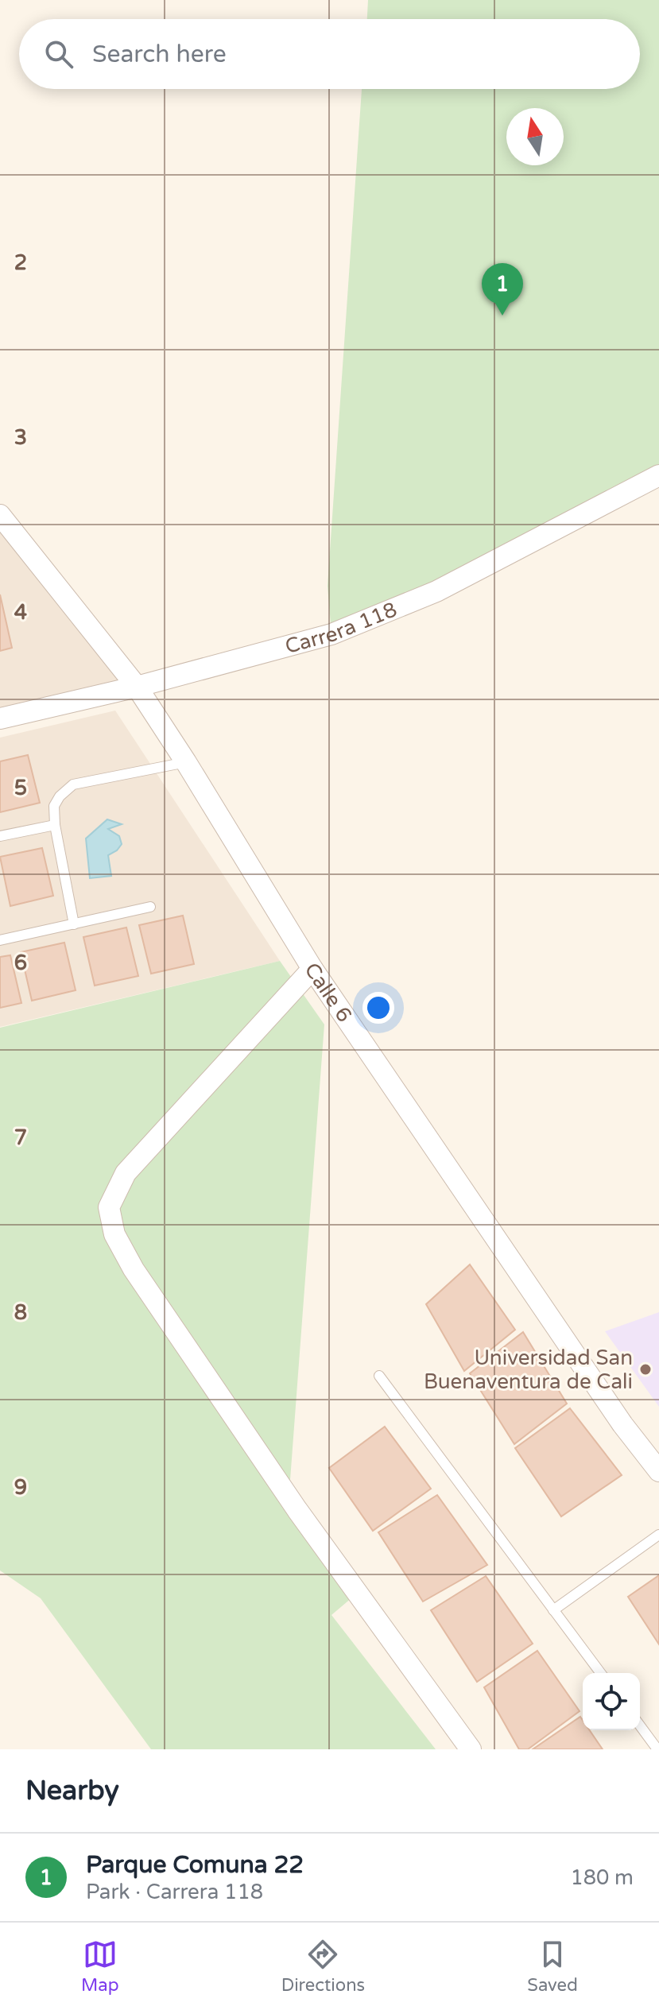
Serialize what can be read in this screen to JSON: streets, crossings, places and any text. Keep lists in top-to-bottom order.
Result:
{
  "streets": {
    "street": ["Carrera 118", "Calle 6"]
  },
  "crossings": [
    ["Carrera 118", "Calle 6"]
  ],
  "places": ["Universidad San Buenaventura de Cali"],
  "north": "top",
  "page": {
    "search": "Search here",
    "pins": "1",
    "heading": "Nearby",
    "list": [
      {
        "mark": "1",
        "name": "Parque Comuna 22",
        "note": "Park · Carrera 118",
        "value": "180 m"
      }
    ],
    "nav": ["Map", "Directions", "Saved"]
  },
  "grid": {
    "rows": [
      "2",
      "3",
      "4",
      "5",
      "6",
      "7",
      "8",
      "9"
    ]
  }
}
